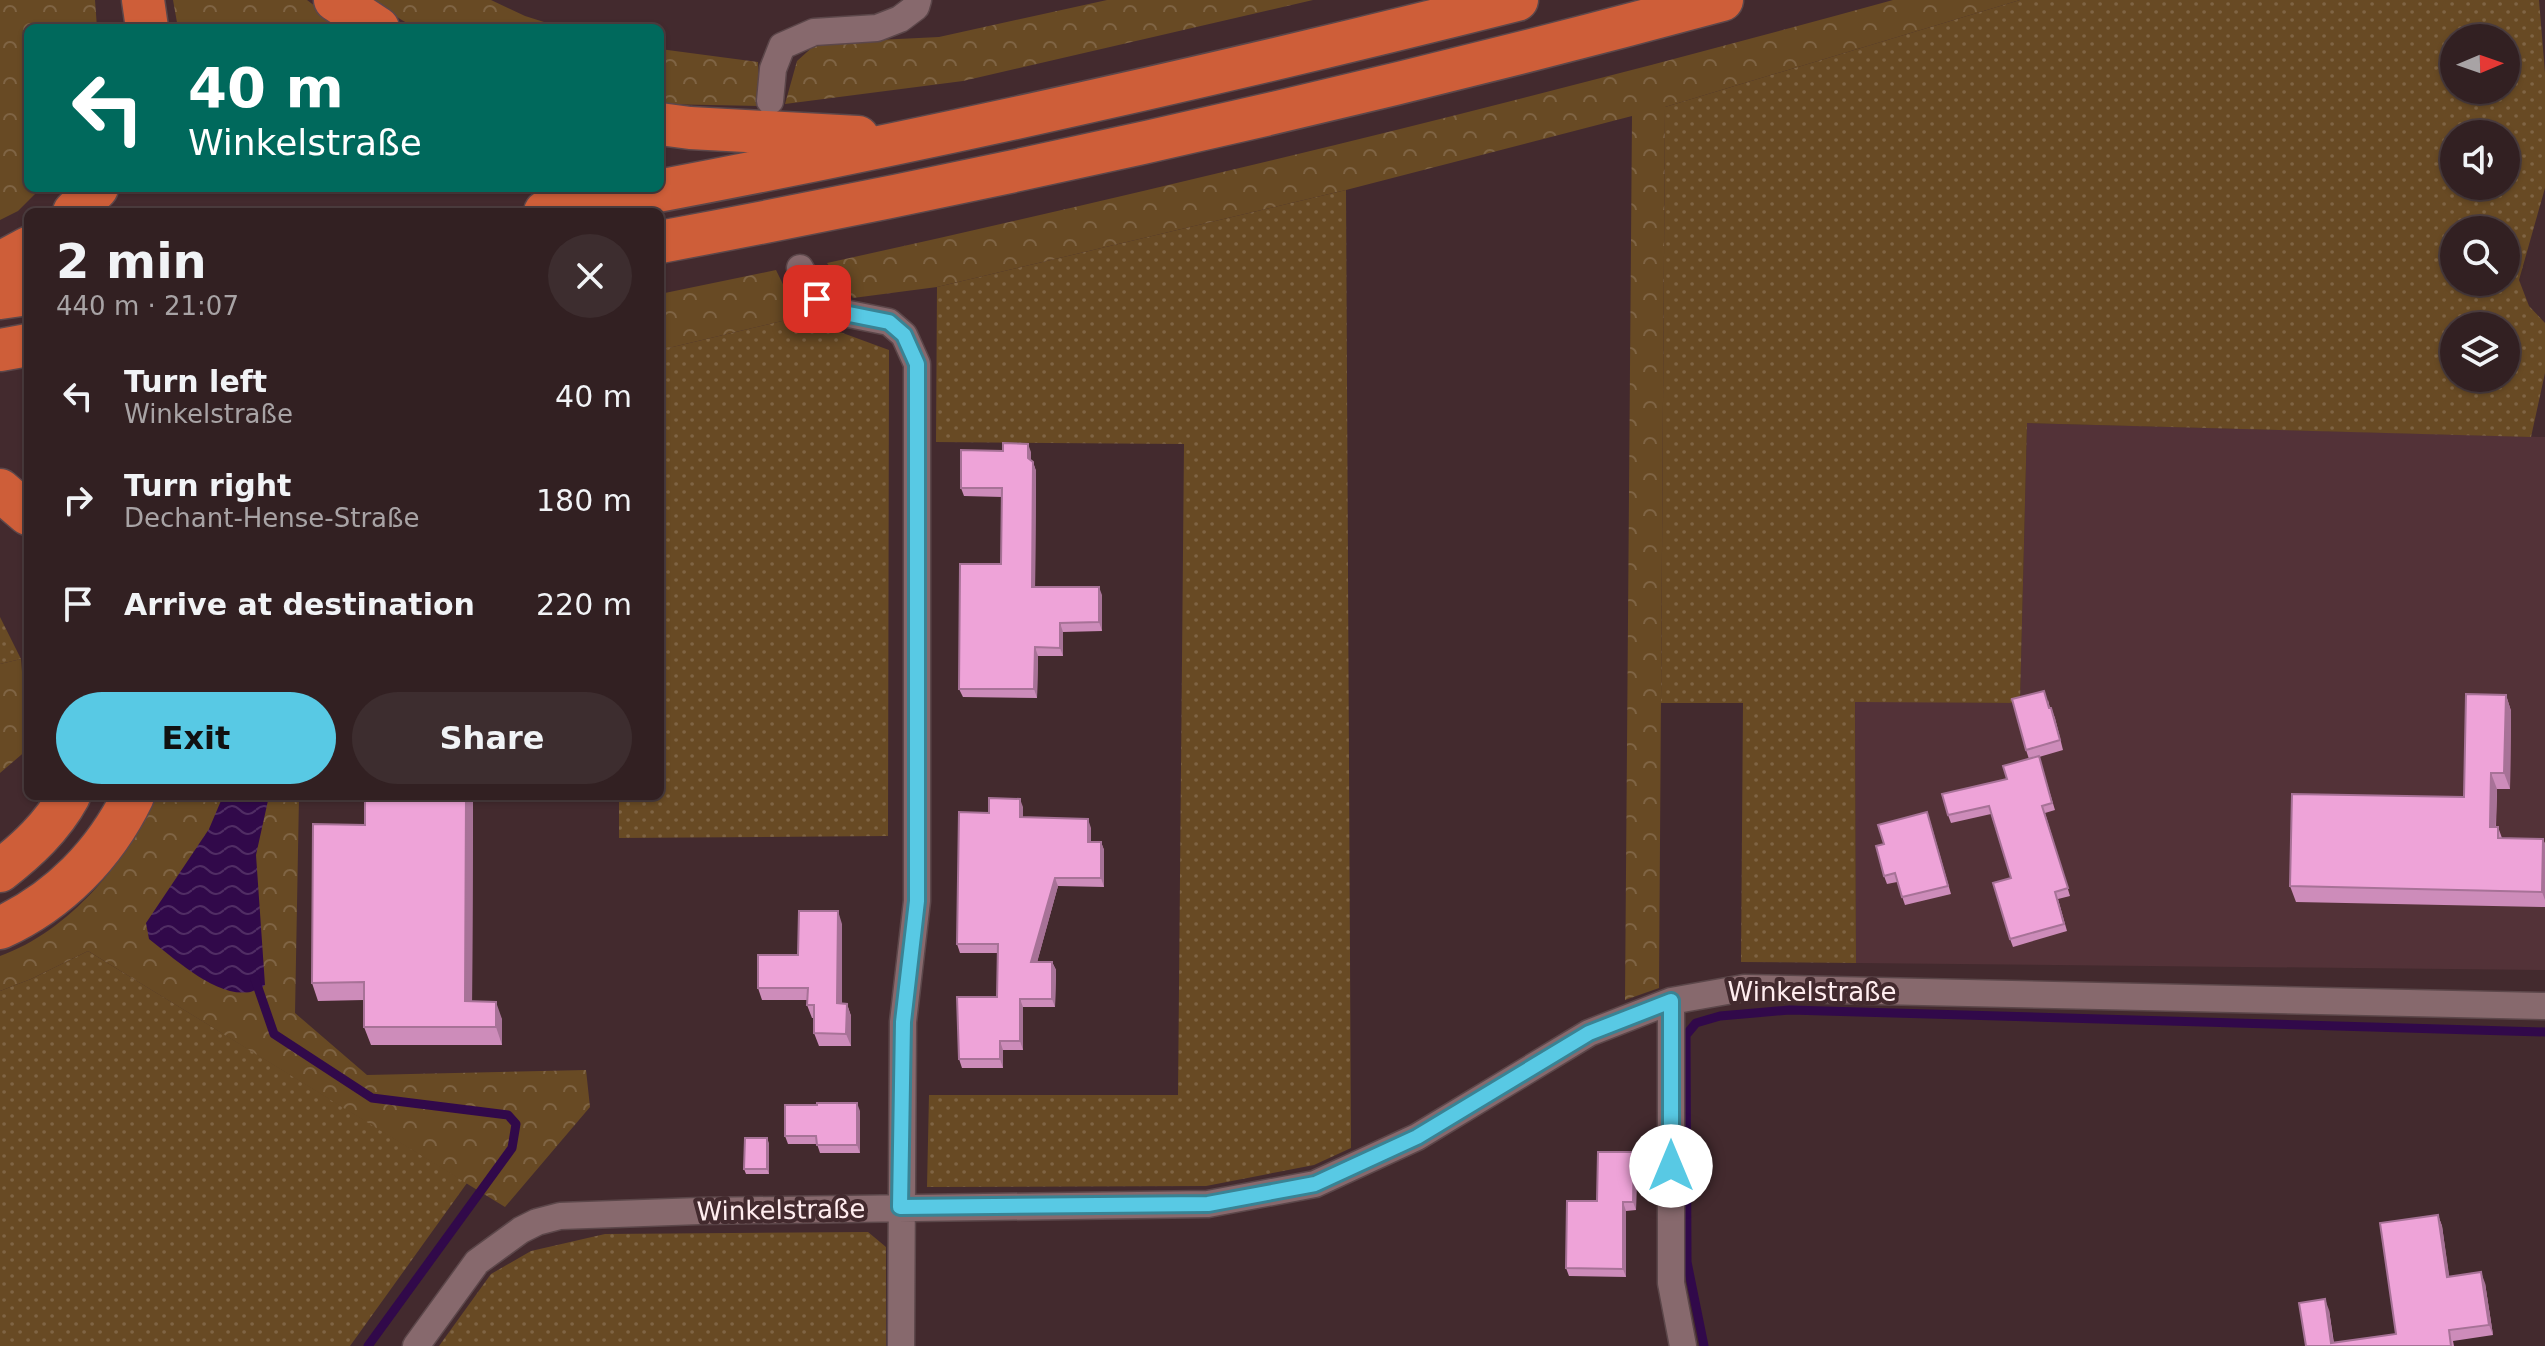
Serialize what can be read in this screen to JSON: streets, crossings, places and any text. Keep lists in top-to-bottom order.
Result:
{
  "streets": {
    "street": ["Winkelstraße"]
  },
  "north": "right",
  "page": {
    "turn": ["40 m", "Winkelstraße"],
    "heading": ["2 min", "440 m · 21:07"],
    "list": [
      {
        "name": "Turn left",
        "note": "Winkelstraße",
        "value": "40 m"
      },
      {
        "name": "Turn right",
        "note": "Dechant-Hense-Straße",
        "value": "180 m"
      },
      {
        "name": "Arrive at destination",
        "value": "220 m"
      }
    ],
    "buttons": ["Exit", "Share"]
  }
}
